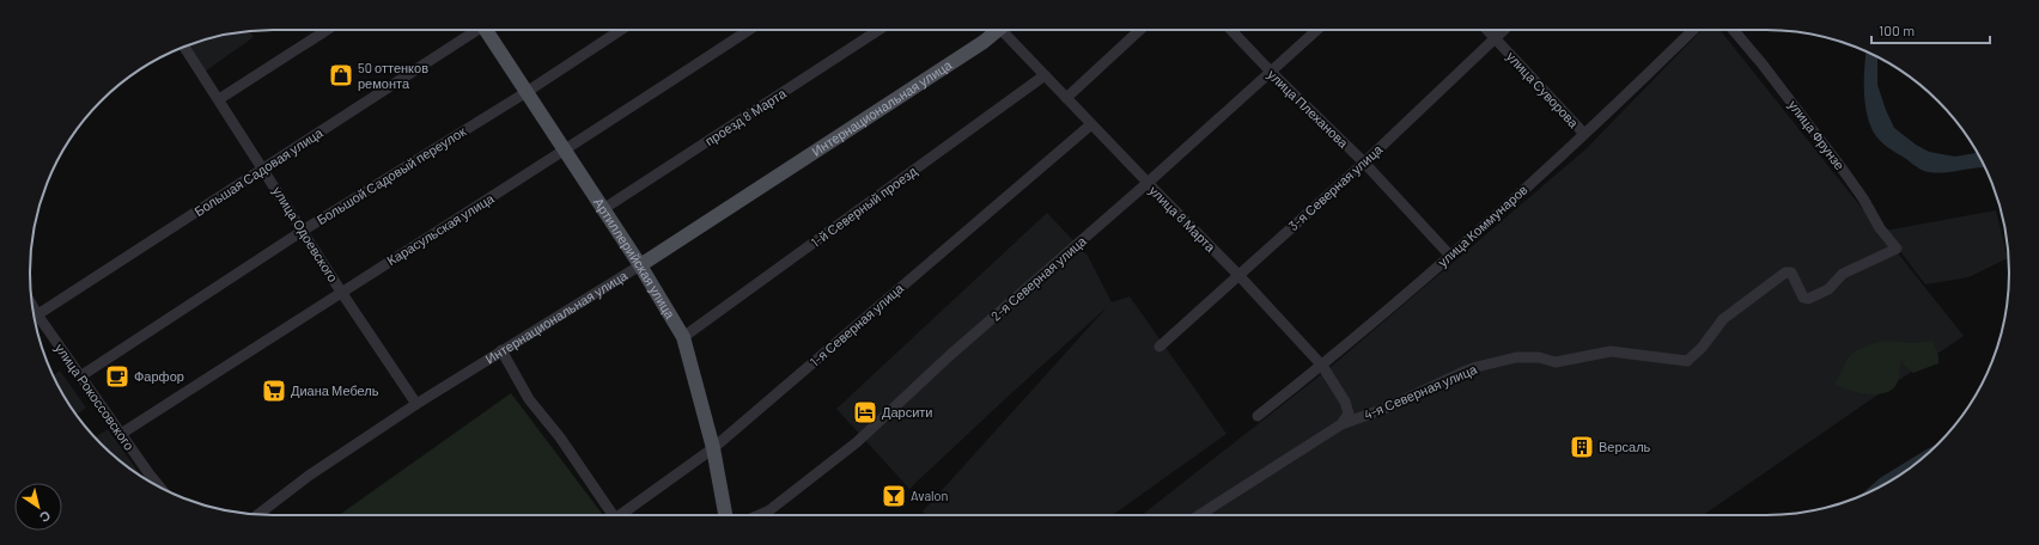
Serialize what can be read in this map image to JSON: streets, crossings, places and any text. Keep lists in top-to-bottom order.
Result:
{
  "streets": {
    "main road": ["Интернациональная улица", "Артиллерийская улица"],
    "street": [
      "улица Суворова",
      "улица Плеханова",
      "проезд 8 Марта",
      "улица Фрунзе",
      "Большая Садовая улица",
      "Большой Садовый переулок",
      "3-я Северная улица",
      "1-й Северный проезд",
      "улица 8 Марта",
      "улица Коммунаров",
      "Карасульская улица",
      "улица Одоевского",
      "2-я Северная улица",
      "1-я Северная улица",
      "4-я Северная улица",
      "улица Рокоссовского"
    ]
  },
  "crossings": [
    ["улица Суворова", "3-я Северная улица"],
    ["улица Суворова", "улица Коммунаров"],
    ["Интернациональная улица", "улица Одоевского"],
    ["Интернациональная улица", "Артиллерийская улица"],
    ["улица Плеханова", "3-я Северная улица"],
    ["улица Плеханова", "улица Коммунаров"],
    ["улица Плеханова", "2-я Северная улица"],
    ["проезд 8 Марта", "Артиллерийская улица"],
    ["улица Фрунзе", "4-я Северная улица"],
    ["Большая Садовая улица", "улица Одоевского"],
    ["Большой Садовый переулок", "улица Одоевского"],
    ["Большой Садовый переулок", "Артиллерийская улица"],
    ["Большой Садовый переулок", "улица Рокоссовского"],
    ["3-я Северная улица", "улица 8 Марта"],
    ["1-й Северный проезд", "улица 8 Марта"],
    ["1-й Северный проезд", "Артиллерийская улица"],
    ["улица 8 Марта", "улица Коммунаров"],
    ["улица 8 Марта", "2-я Северная улица"],
    ["улица 8 Марта", "1-я Северная улица"],
    ["Карасульская улица", "улица Одоевского"],
    ["Карасульская улица", "Артиллерийская улица"],
    ["Карасульская улица", "улица Рокоссовского"],
    ["Артиллерийская улица", "1-я Северная улица"]
  ],
  "places": {
    "shop": ["50 оттенков ремонта"],
    "cafe": ["Фарфор"],
    "supermarket": ["Диана Мебель"],
    "hotel": ["Дарсити"],
    "building": ["Версаль"],
    "bar": ["Avalon"]
  },
  "scale_bar": "100 m",
  "north": "bottom right"
}
